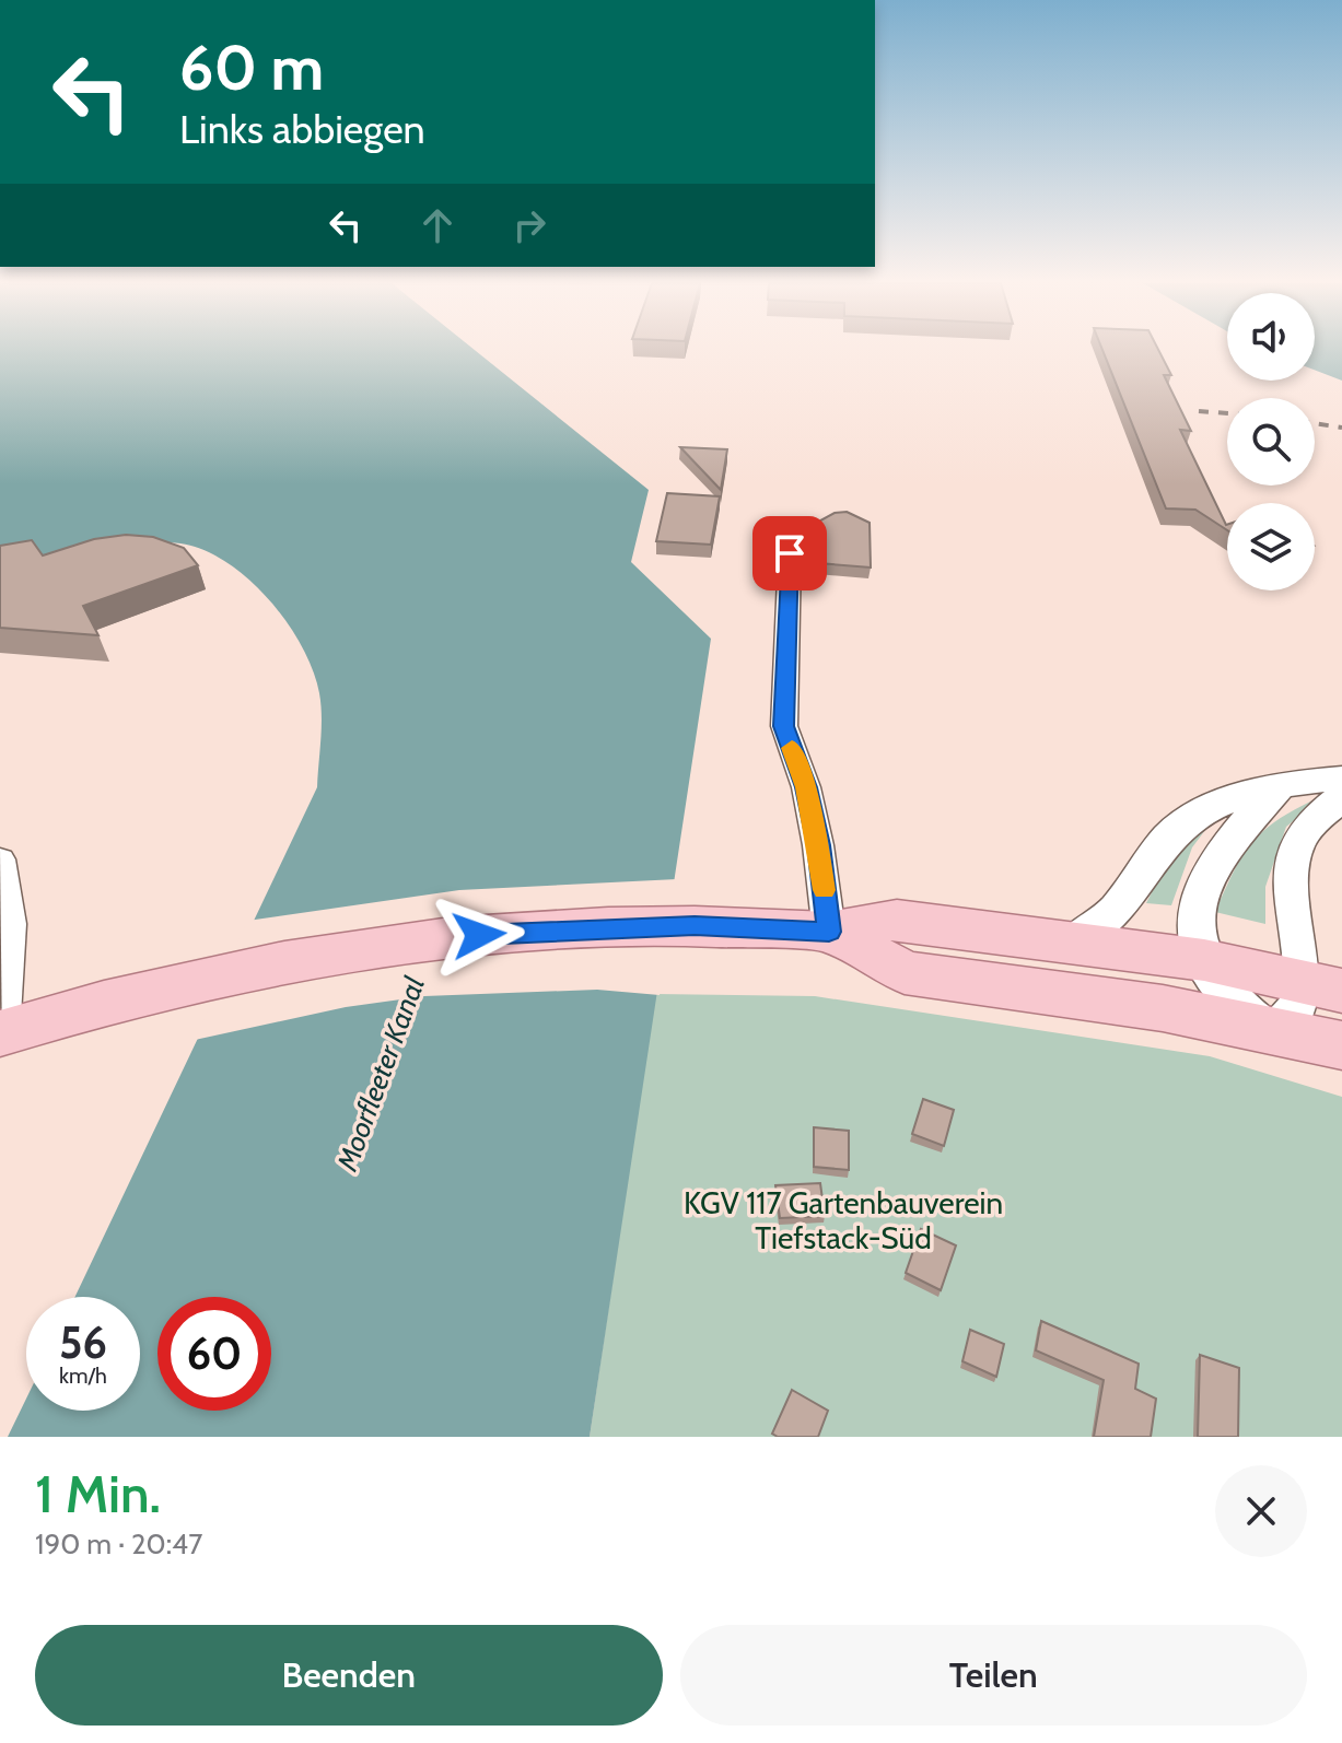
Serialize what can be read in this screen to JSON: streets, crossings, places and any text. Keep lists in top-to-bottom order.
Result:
{
  "water": ["Moorfleeter Kanal"],
  "parks": ["KGV 117 Gartenbauverein Tiefstack-Süd"],
  "page": {
    "turn": ["60 m", "Links abbiegen"],
    "speed": "56 km/h",
    "limit": "60",
    "heading": ["1 Min.", "190 m · 20:47"],
    "buttons": ["Beenden", "Teilen"]
  }
}
